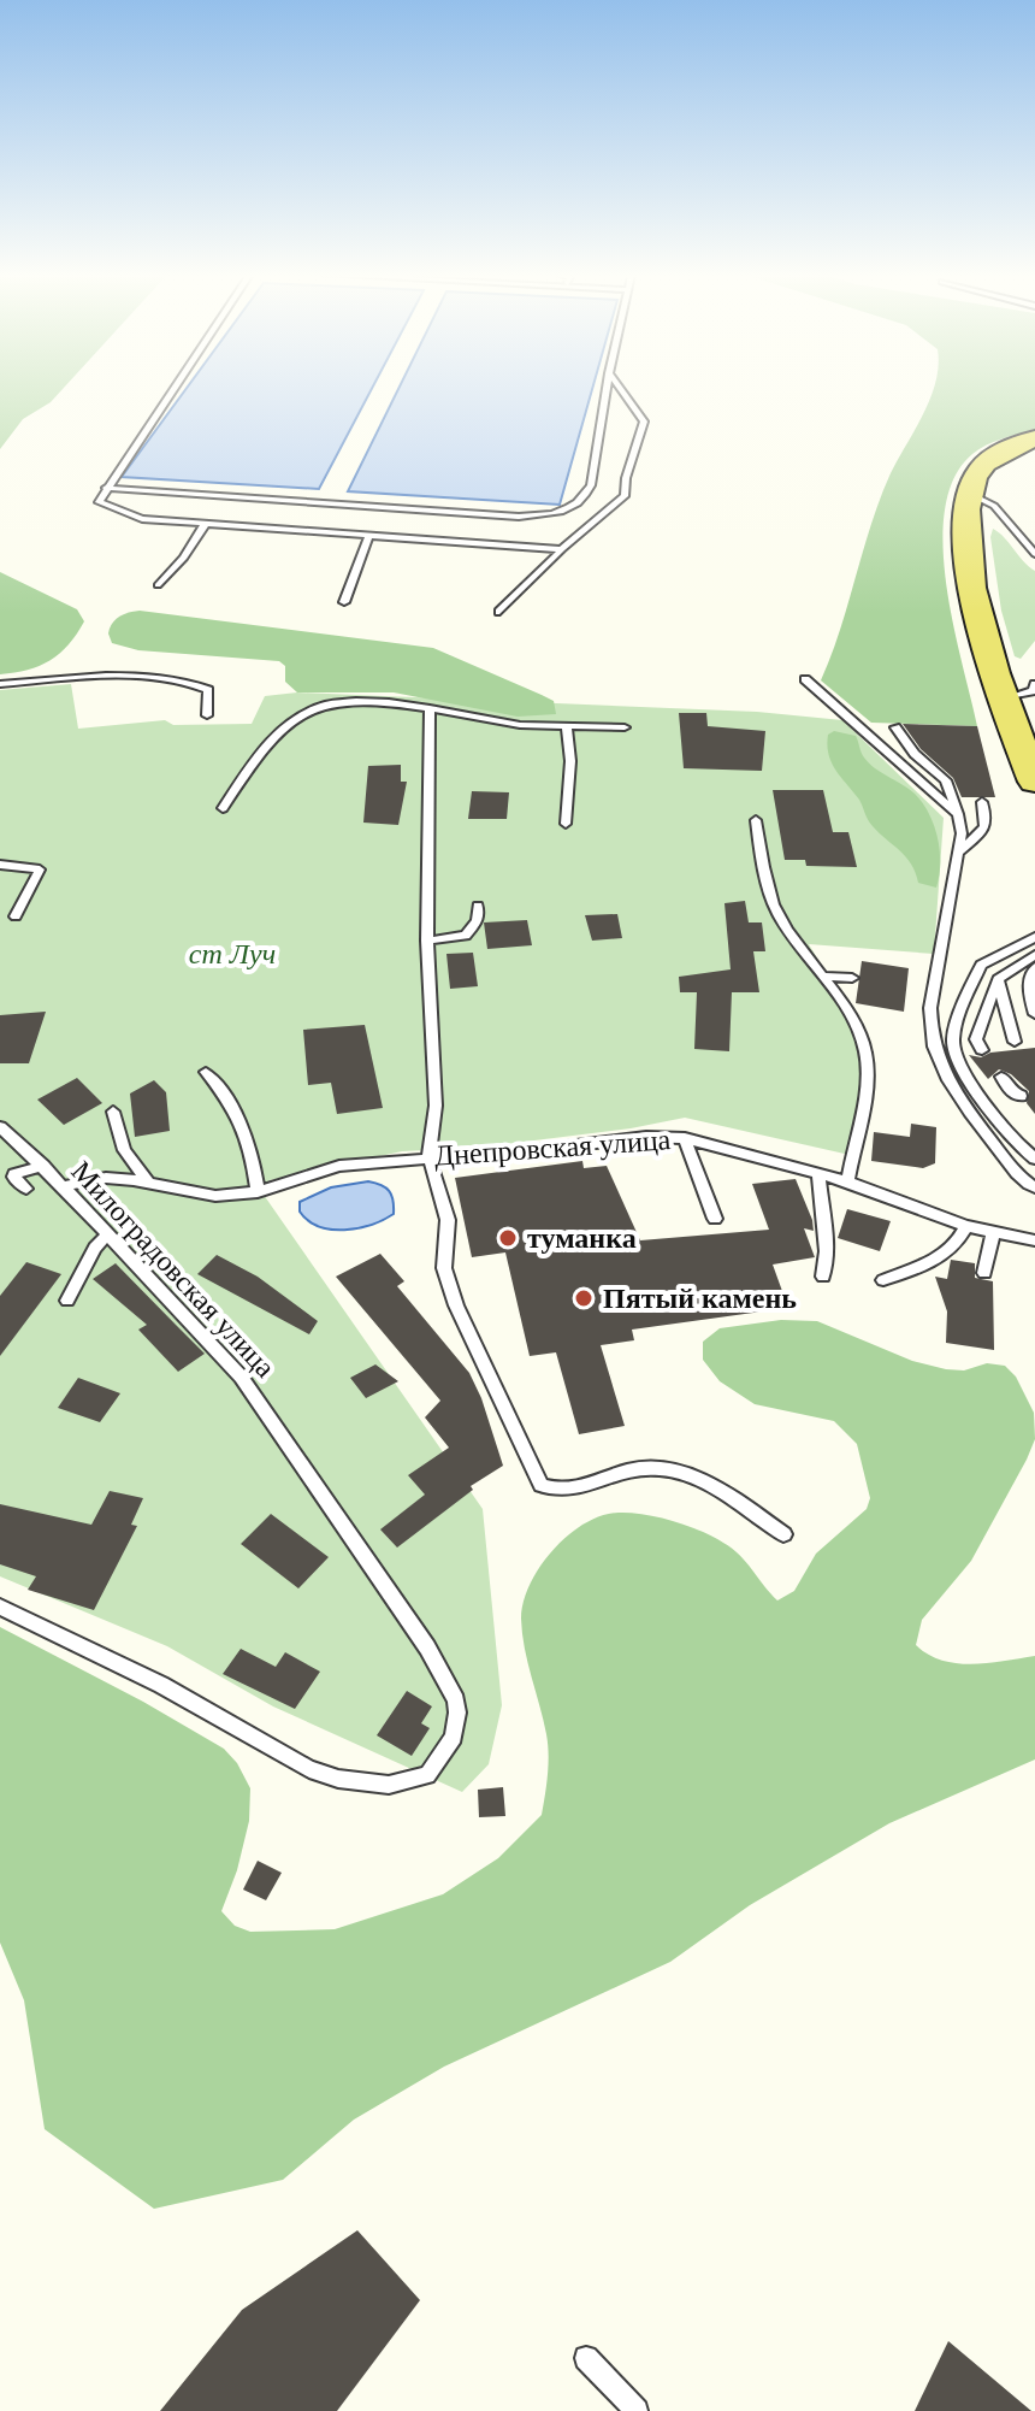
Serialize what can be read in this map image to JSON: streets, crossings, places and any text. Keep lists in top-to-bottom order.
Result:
{
  "streets": {
    "lane": ["Днепровская улица", "Милоградовская улица"]
  },
  "crossings": [
    ["Днепровская улица", "Милоградовская улица"]
  ],
  "parks": ["ст Луч"],
  "places": ["туманка", "Пятый камень"]
}
